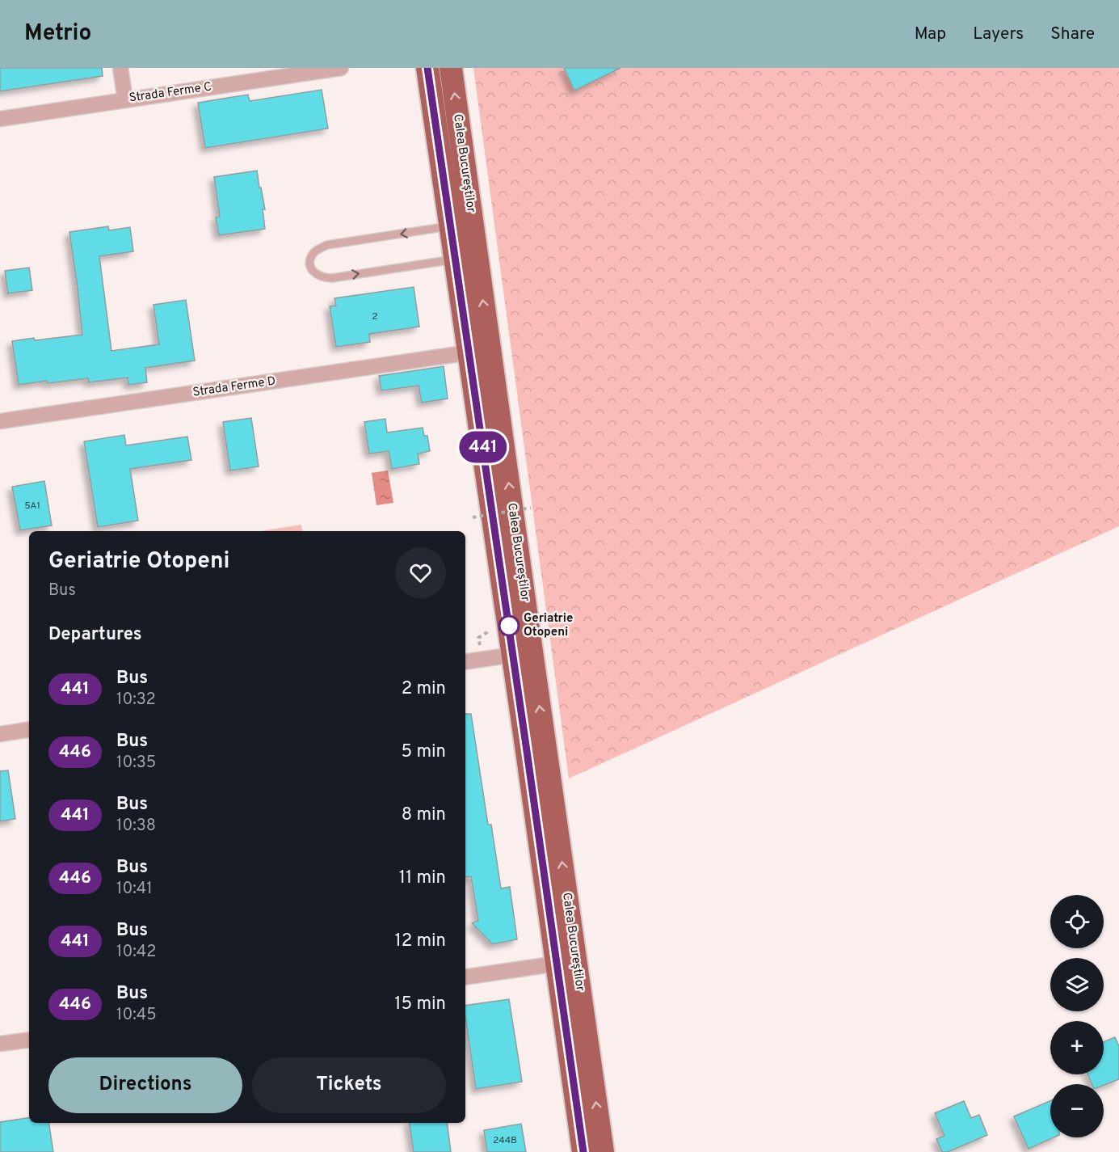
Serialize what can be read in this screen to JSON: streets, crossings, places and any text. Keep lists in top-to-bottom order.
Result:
{
  "streets": {
    "highway": ["Calea Bucureștilor"],
    "street": ["Strada Ferme C", "Strada Ferme D"]
  },
  "crossings": [
    ["Calea Bucureștilor", "Strada Ferme D"]
  ],
  "places": ["Geriatrie Otopeni"],
  "lines": ["bus line 441"],
  "house_numbers": ["2", "5A1", "244B"],
  "page": {
    "header": "Metrio",
    "nav": ["Map", "Layers", "Share"],
    "on_map": "441",
    "heading": [
      ["Geriatrie Otopeni", "Bus"],
      "Departures"
    ],
    "list": [
      {
        "mark": "441",
        "name": "Bus",
        "note": "10:32",
        "value": "2 min"
      },
      {
        "mark": "446",
        "name": "Bus",
        "note": "10:35",
        "value": "5 min"
      },
      {
        "mark": "441",
        "name": "Bus",
        "note": "10:38",
        "value": "8 min"
      },
      {
        "mark": "446",
        "name": "Bus",
        "note": "10:41",
        "value": "11 min"
      },
      {
        "mark": "441",
        "name": "Bus",
        "note": "10:42",
        "value": "12 min"
      },
      {
        "mark": "446",
        "name": "Bus",
        "note": "10:45",
        "value": "15 min"
      }
    ],
    "map_buttons": ["+", "−"],
    "buttons": ["Directions", "Tickets"]
  }
}
